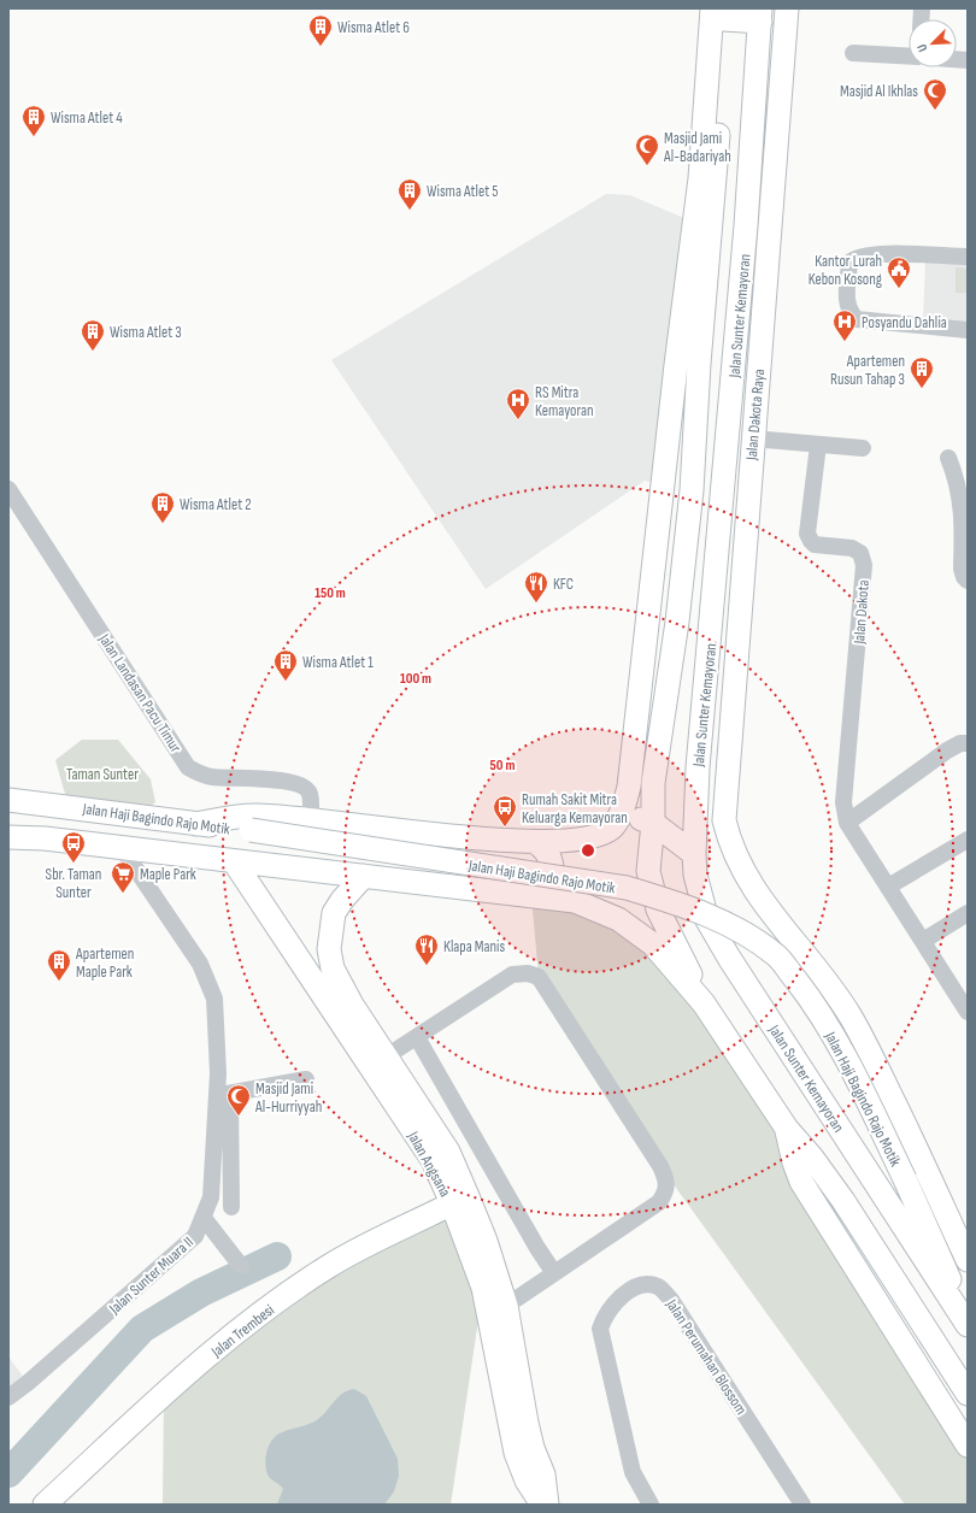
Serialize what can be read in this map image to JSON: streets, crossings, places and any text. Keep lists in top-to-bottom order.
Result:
{
  "streets": {
    "main road": [
      "Jalan Sunter Kemayoran",
      "Jalan Dakota Raya",
      "Jalan Haji Bagindo Rajo Motik",
      "Jalan Angsana",
      "Jalan Trembesi"
    ],
    "street": [
      "Jalan Dakota",
      "Jalan Landasan Pacu Timur",
      "Jalan Sunter Muara II",
      "Jalan Perumahan Blossom"
    ]
  },
  "crossings": [
    ["Jalan Dakota Raya", "Jalan Haji Bagindo Rajo Motik"],
    ["Jalan Haji Bagindo Rajo Motik", "Jalan Angsana"],
    ["Jalan Haji Bagindo Rajo Motik", "Jalan Sunter Muara II"],
    ["Jalan Angsana", "Jalan Trembesi"]
  ],
  "parks": ["Taman Sunter"],
  "places": {
    "building": [
      "Wisma Atlet 6",
      "Wisma Atlet 4",
      "Wisma Atlet 5",
      "Wisma Atlet 3",
      "Apartemen Rusun Tahap 3",
      "Wisma Atlet 2",
      "Wisma Atlet 1",
      "Apartemen Maple Park"
    ],
    "mosque": ["Masjid Al Ikhlas", "Masjid Jami Al-Badariyah", "Masjid Jami Al-Hurriyyah"],
    "public building": ["Kantor Lurah Kebon Kosong"],
    "hospital": ["Posyandu Dahlia", "RS Mitra Kemayoran"],
    "restaurant": ["KFC", "Klapa Manis"],
    "bus stop": ["Rumah Sakit Mitra Keluarga Kemayoran", "Sbr. Taman Sunter"],
    "supermarket": ["Maple Park"]
  },
  "north": "bottom left",
  "rings": ["150 m", "100 m", "50 m"]
}
